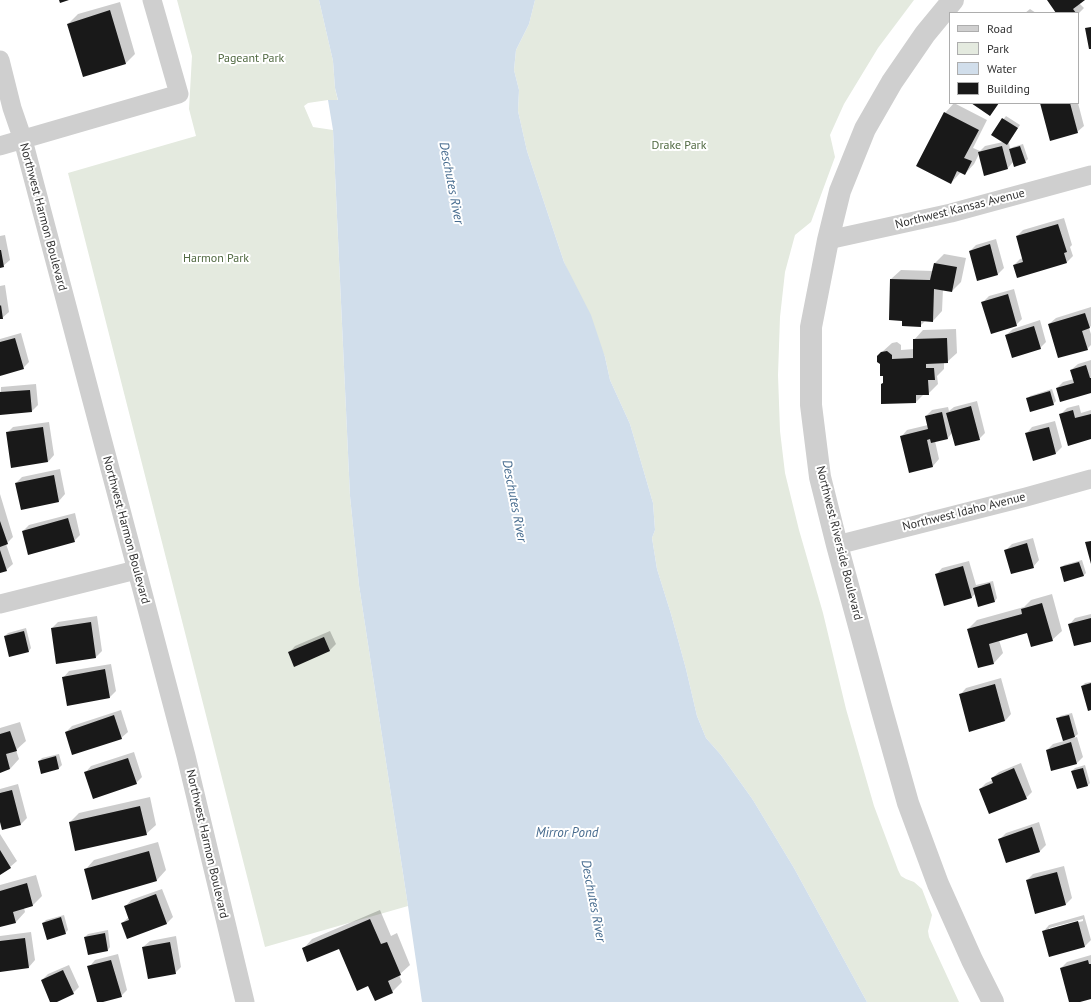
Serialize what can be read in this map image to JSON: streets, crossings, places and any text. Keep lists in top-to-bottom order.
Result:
{
  "streets": {
    "street": [
      "Northwest Kansas Avenue",
      "Northwest Harmon Boulevard",
      "Northwest Idaho Avenue",
      "Northwest Riverside Boulevard"
    ]
  },
  "crossings": [
    ["Northwest Kansas Avenue", "Northwest Riverside Boulevard"],
    ["Northwest Idaho Avenue", "Northwest Riverside Boulevard"]
  ],
  "water": ["Deschutes River", "Mirror Pond"],
  "parks": ["Pageant Park", "Drake Park", "Harmon Park"],
  "legend": [
    "Road",
    "Park",
    "Water",
    "Building"
  ]
}
